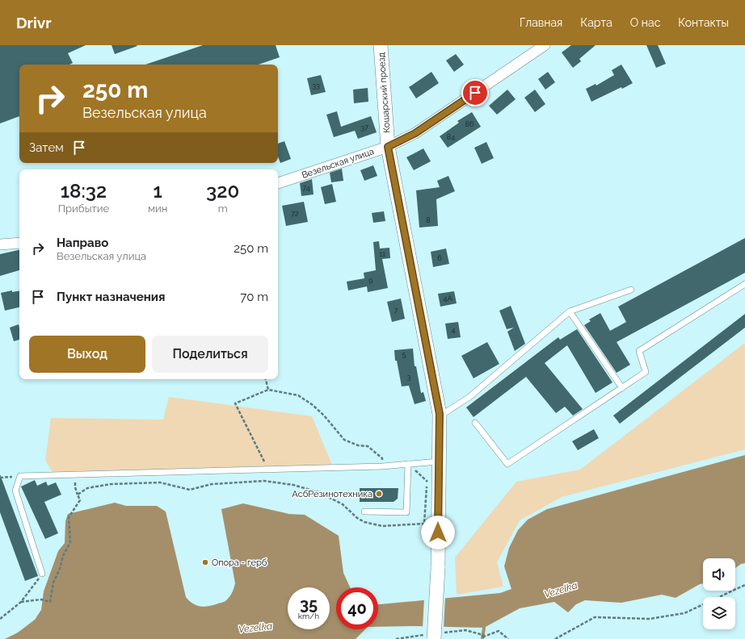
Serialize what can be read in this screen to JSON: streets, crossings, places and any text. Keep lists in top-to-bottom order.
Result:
{
  "streets": {
    "street": ["Кошарский проезд", "Везельская улица"]
  },
  "crossings": [
    ["Кошарский проезд", "Везельская улица"]
  ],
  "water": ["Vezelka"],
  "places": ["АсбРезинотехника", "Опора - герб"],
  "house_numbers": [
    "33",
    "86",
    "37",
    "84",
    "74",
    "72",
    "8",
    "11",
    "6",
    "9",
    "4А",
    "7",
    "4",
    "5",
    "3"
  ],
  "page": {
    "header": "Drivr",
    "nav": [
      "Главная",
      "Карта",
      "О нас",
      "Контакты"
    ],
    "turn": ["250 m", "Везельская улица"],
    "then": "Затем",
    "eta": [
      "18:32",
      "Прибытие",
      "1",
      "мин",
      "320",
      "m"
    ],
    "list": [
      {
        "name": "Направо",
        "note": "Везельская улица",
        "value": "250 m"
      },
      {
        "name": "Пункт назначения",
        "value": "70 m"
      }
    ],
    "buttons": ["Выход", "Поделиться"],
    "speed": "35 km/h",
    "limit": "40"
  }
}
